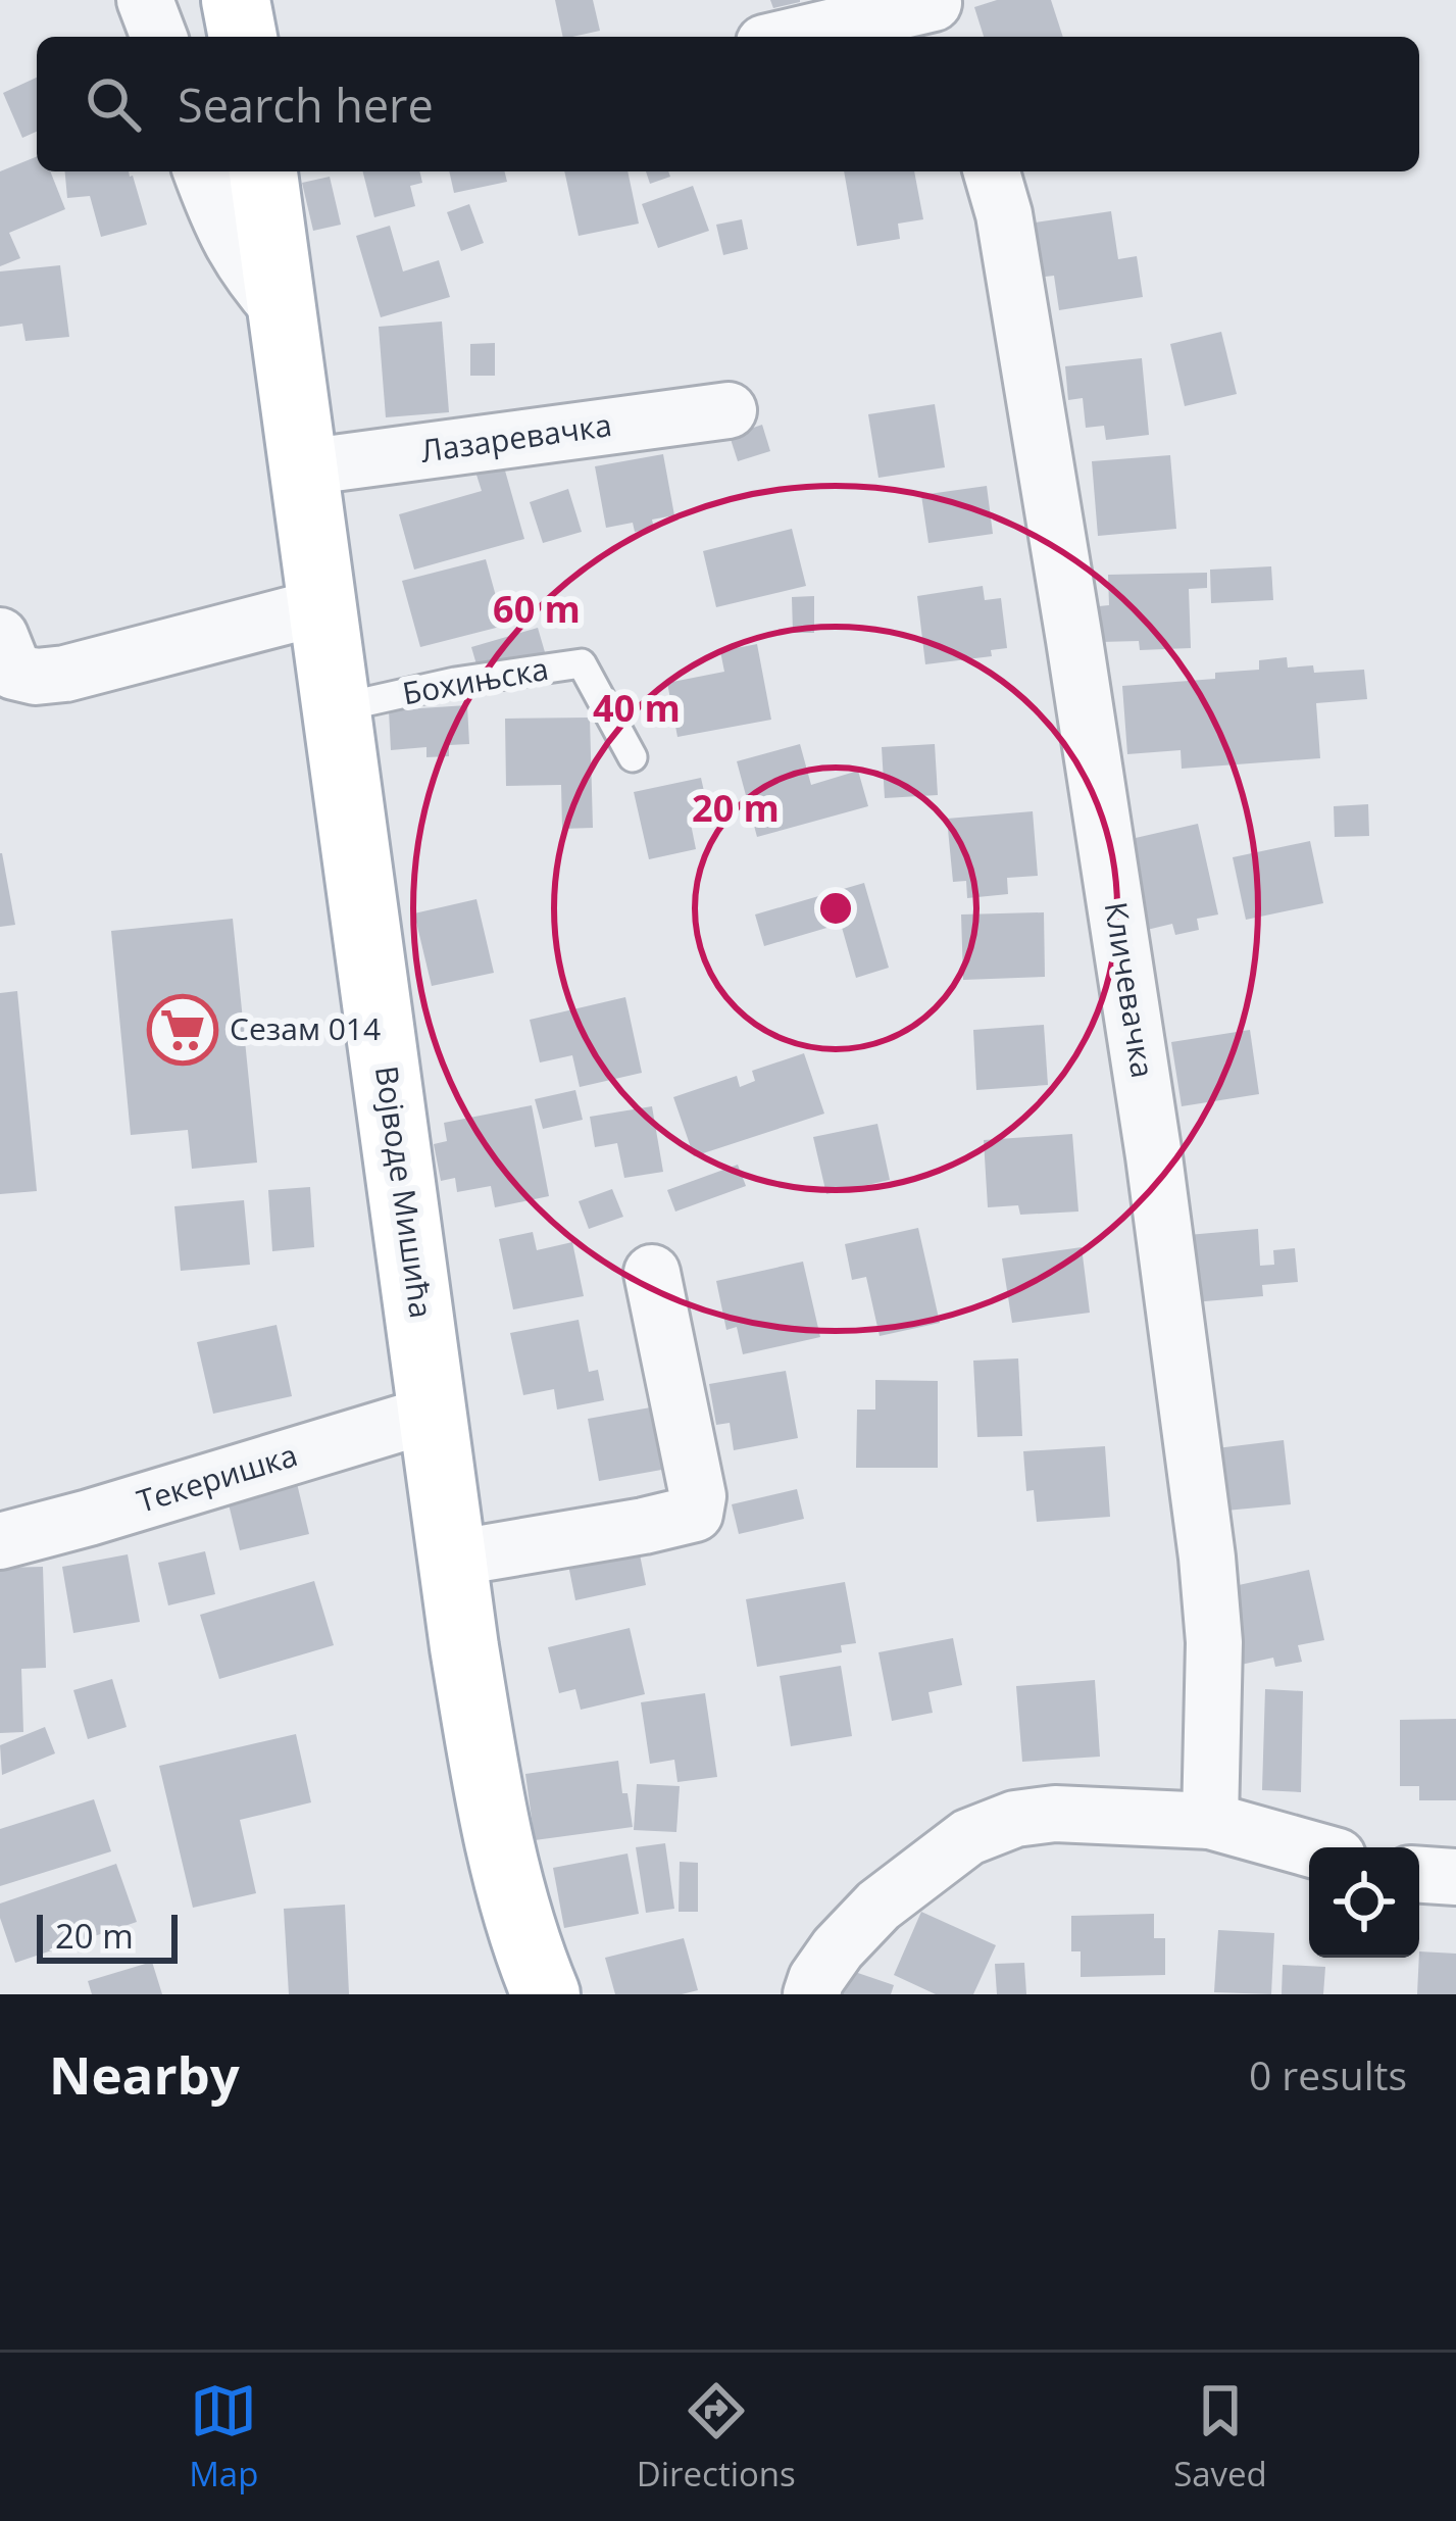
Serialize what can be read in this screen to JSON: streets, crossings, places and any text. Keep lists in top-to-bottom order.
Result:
{
  "streets": {
    "main road": ["Војводе Мишића"],
    "street": ["Лазаревачка", "Кличевачка", "Текеришка"],
    "lane": ["Бохињска"]
  },
  "crossings": [
    ["Лазаревачка", "Војводе Мишића"],
    ["Бохињска", "Војводе Мишића"],
    ["Војводе Мишића", "Текеришка"]
  ],
  "places": {
    "supermarket": ["Сезам 014"]
  },
  "scale_bar": "20 m",
  "page": {
    "search": "Search here",
    "scale": "20 m",
    "heading": ["Nearby", "0 results"],
    "nav": ["Map", "Directions", "Saved"]
  },
  "rings": ["60 m", "40 m", "20 m"]
}
